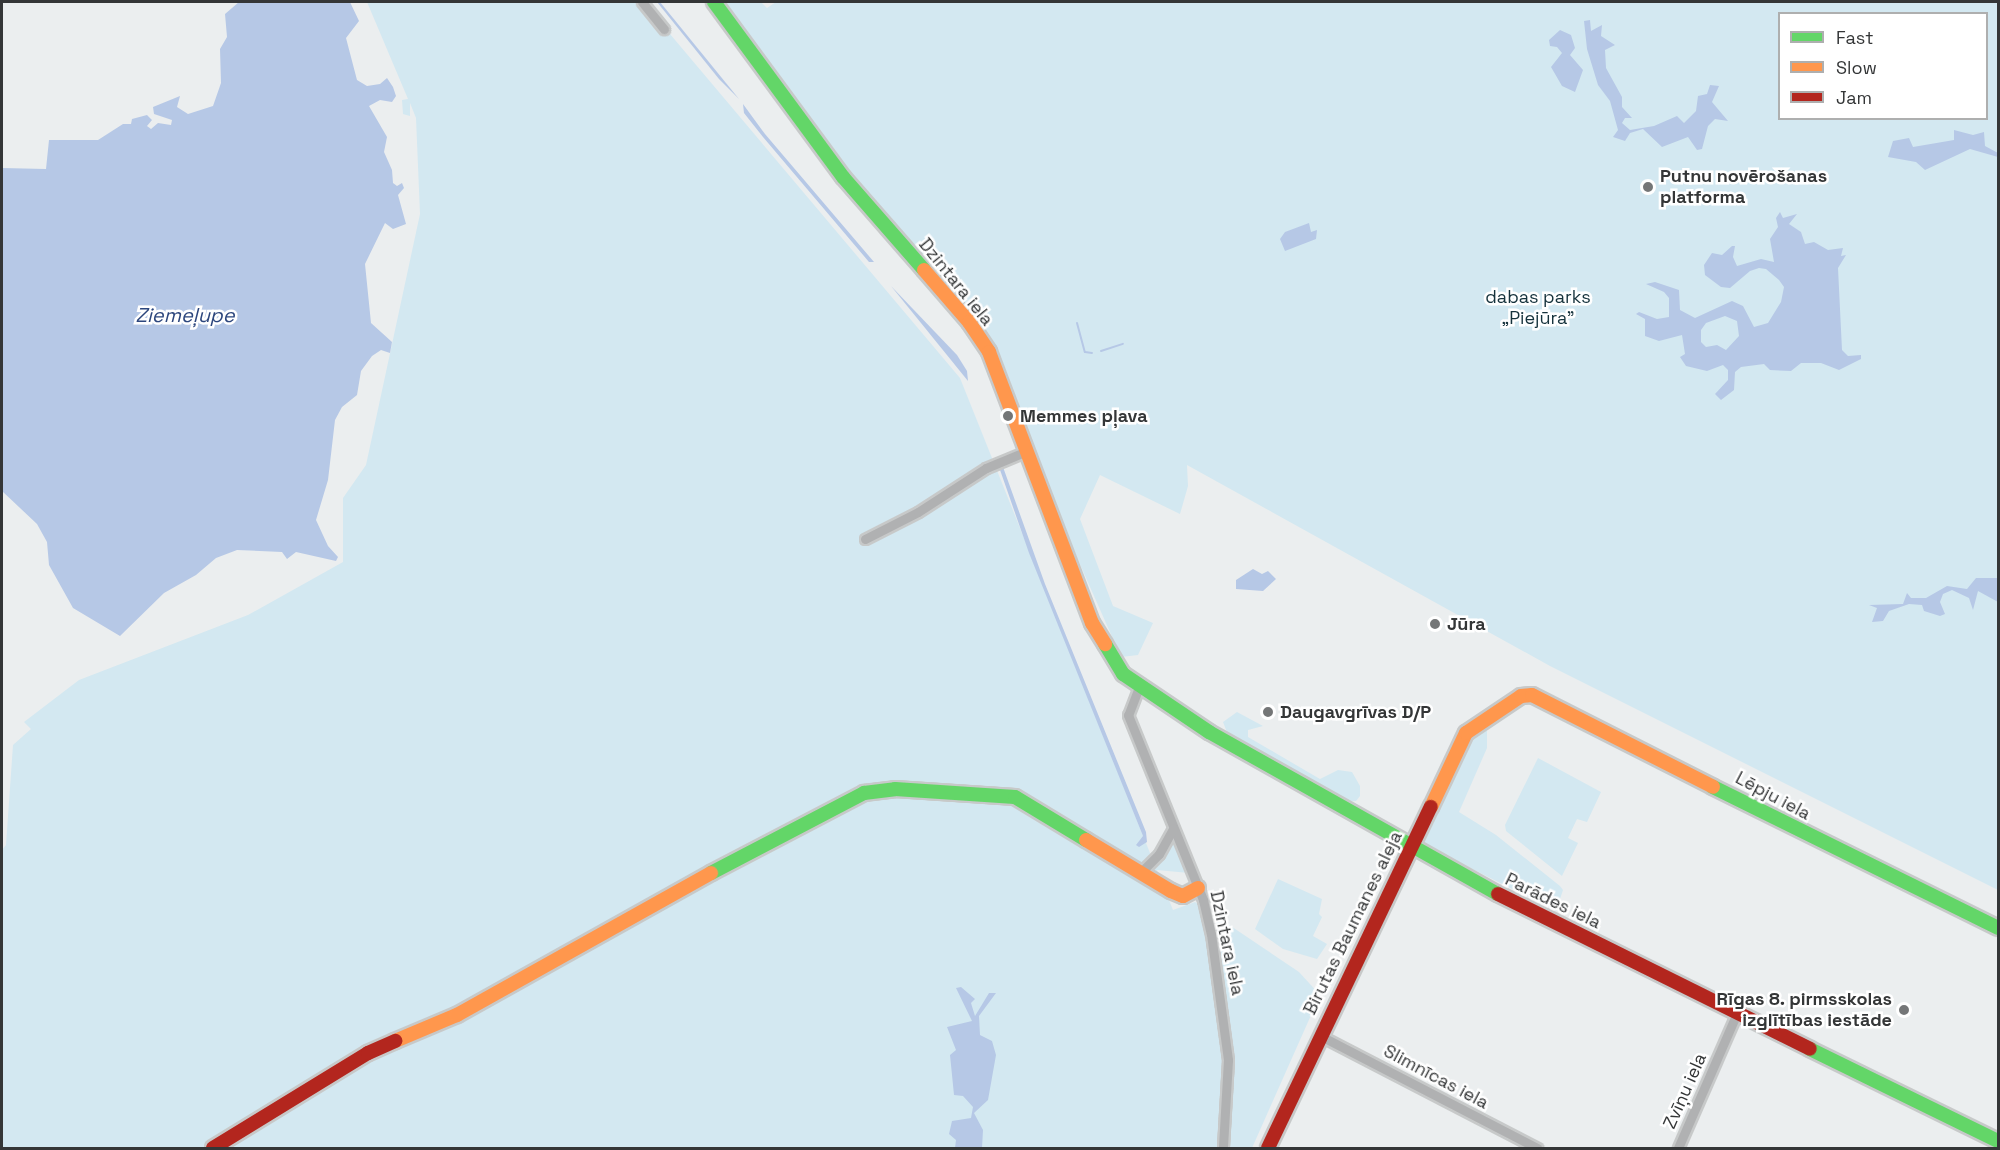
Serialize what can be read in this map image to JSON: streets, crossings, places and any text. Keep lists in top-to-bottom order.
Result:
{
  "streets": {
    "street": [
      "Dzintara iela",
      "Lēpju iela",
      "Parādes iela",
      "Birutas Baumanes aleja",
      "Slimnīcas iela",
      "Zvīņu iela"
    ]
  },
  "crossings": [
    ["Dzintara iela", "Parādes iela"],
    ["Lēpju iela", "Birutas Baumanes aleja"],
    ["Parādes iela", "Birutas Baumanes aleja"],
    ["Parādes iela", "Zvīņu iela"],
    ["Birutas Baumanes aleja", "Slimnīcas iela"]
  ],
  "water": ["Ziemeļupe"],
  "parks": ["dabas parks „Piejūra”"],
  "places": [
    "Putnu novērošanas platforma",
    "Memmes pļava",
    "Jūra",
    "Daugavgrīvas D/P",
    "Rīgas 8. pirmsskolas izglītības iestāde"
  ],
  "legend": ["Fast", "Slow", "Jam"]
}
